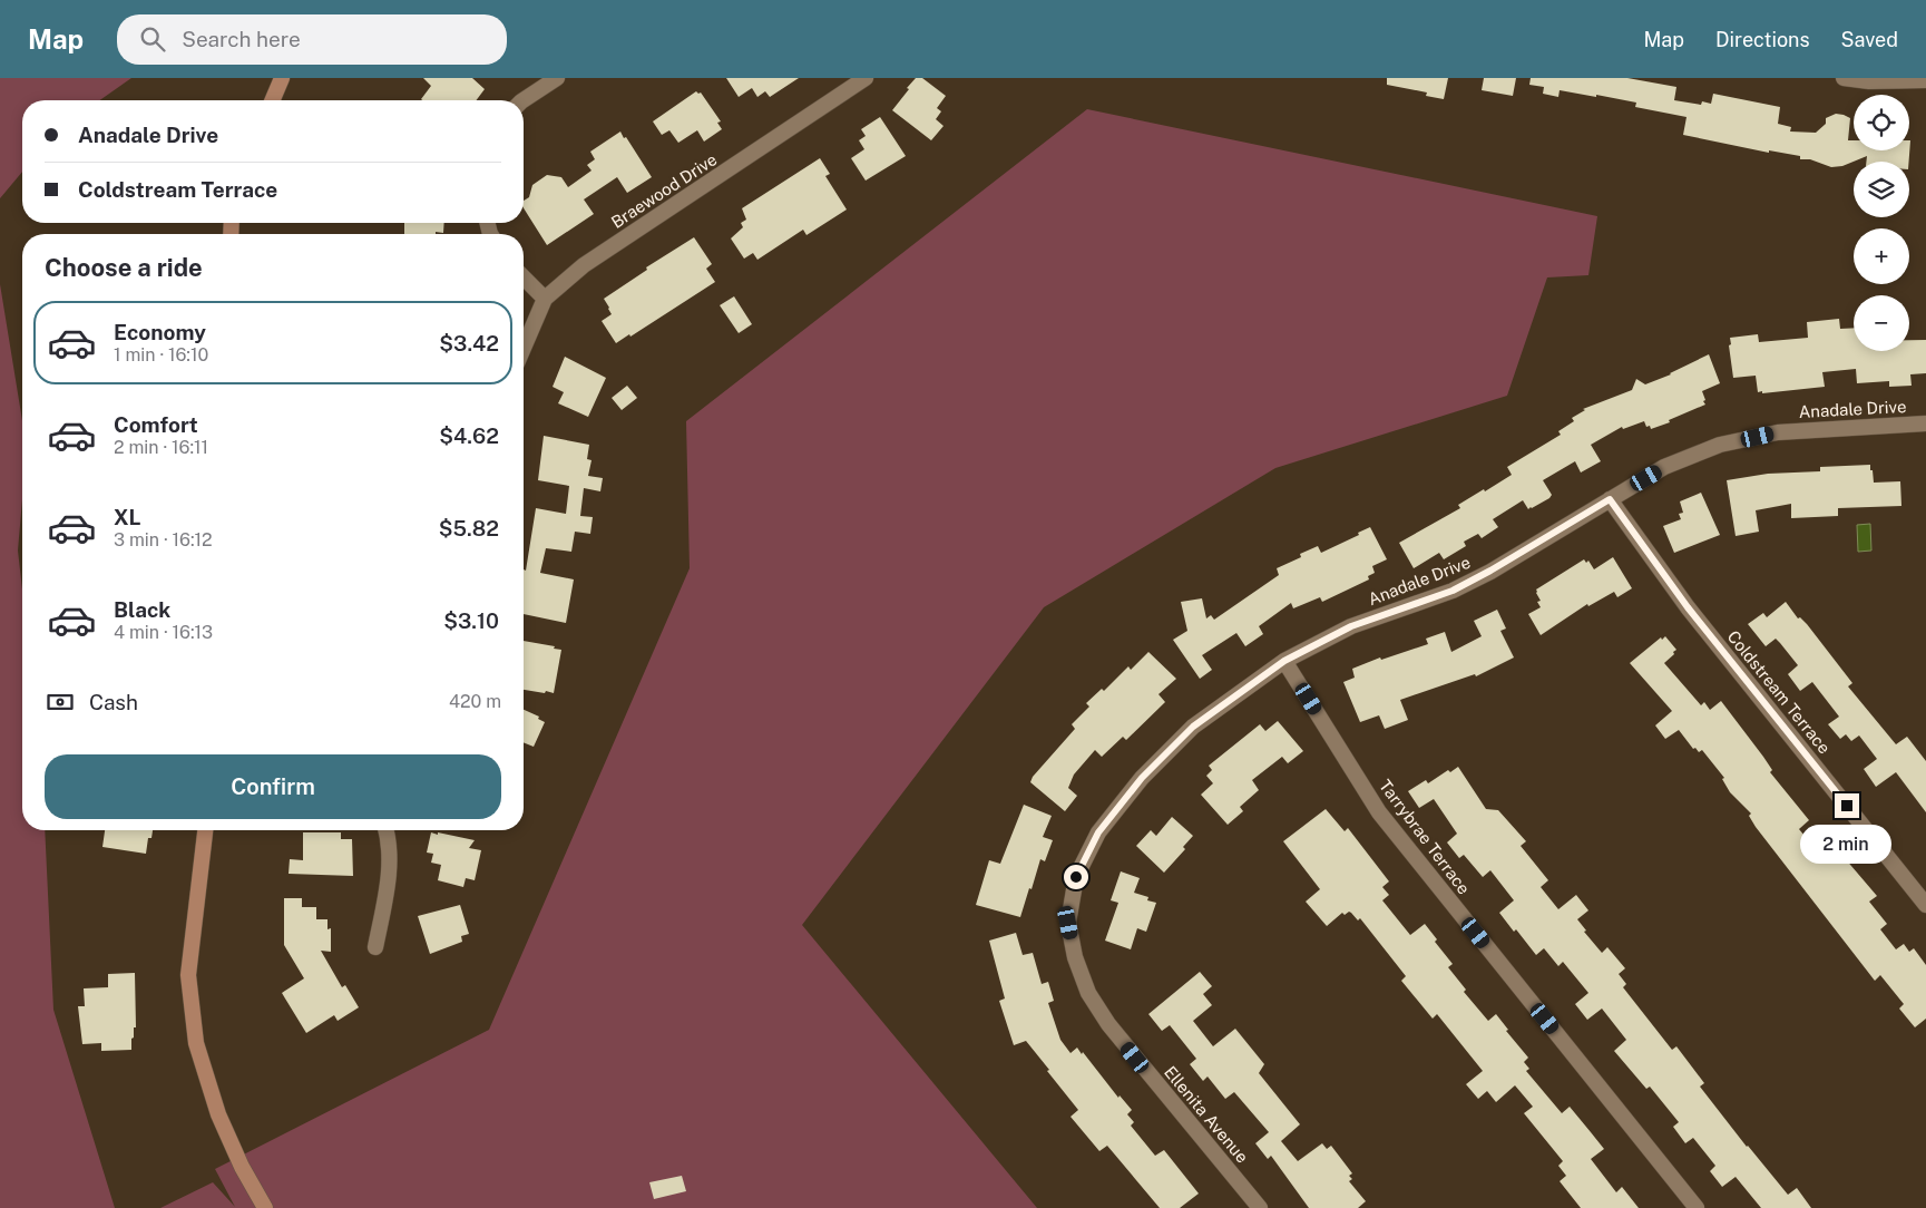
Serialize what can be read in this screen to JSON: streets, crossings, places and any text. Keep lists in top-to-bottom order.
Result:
{
  "streets": {
    "street": [
      "Braewood Drive",
      "Anadale Drive",
      "Coldstream Terrace",
      "Tarrybrae Terrace",
      "Ellenita Avenue"
    ]
  },
  "crossings": [
    ["Anadale Drive", "Coldstream Terrace"],
    ["Anadale Drive", "Tarrybrae Terrace"],
    ["Anadale Drive", "Ellenita Avenue"]
  ],
  "page": {
    "header": "Map",
    "search": "Search here",
    "nav": ["Map", "Directions", "Saved"],
    "map_buttons": ["+", "−"],
    "banner": ["Anadale Drive", "Coldstream Terrace"],
    "heading": "Choose a ride",
    "list": [
      {
        "name": "Economy",
        "note": "1 min · 16:10",
        "value": "$3.42"
      },
      {
        "name": "Comfort",
        "note": "2 min · 16:11",
        "value": "$4.62"
      },
      {
        "name": "XL",
        "note": "3 min · 16:12",
        "value": "$5.82"
      },
      {
        "name": "Black",
        "note": "4 min · 16:13",
        "value": "$3.10"
      }
    ],
    "pay": ["Cash", "420 m"],
    "buttons": "Confirm",
    "bubble": "2 min"
  }
}
